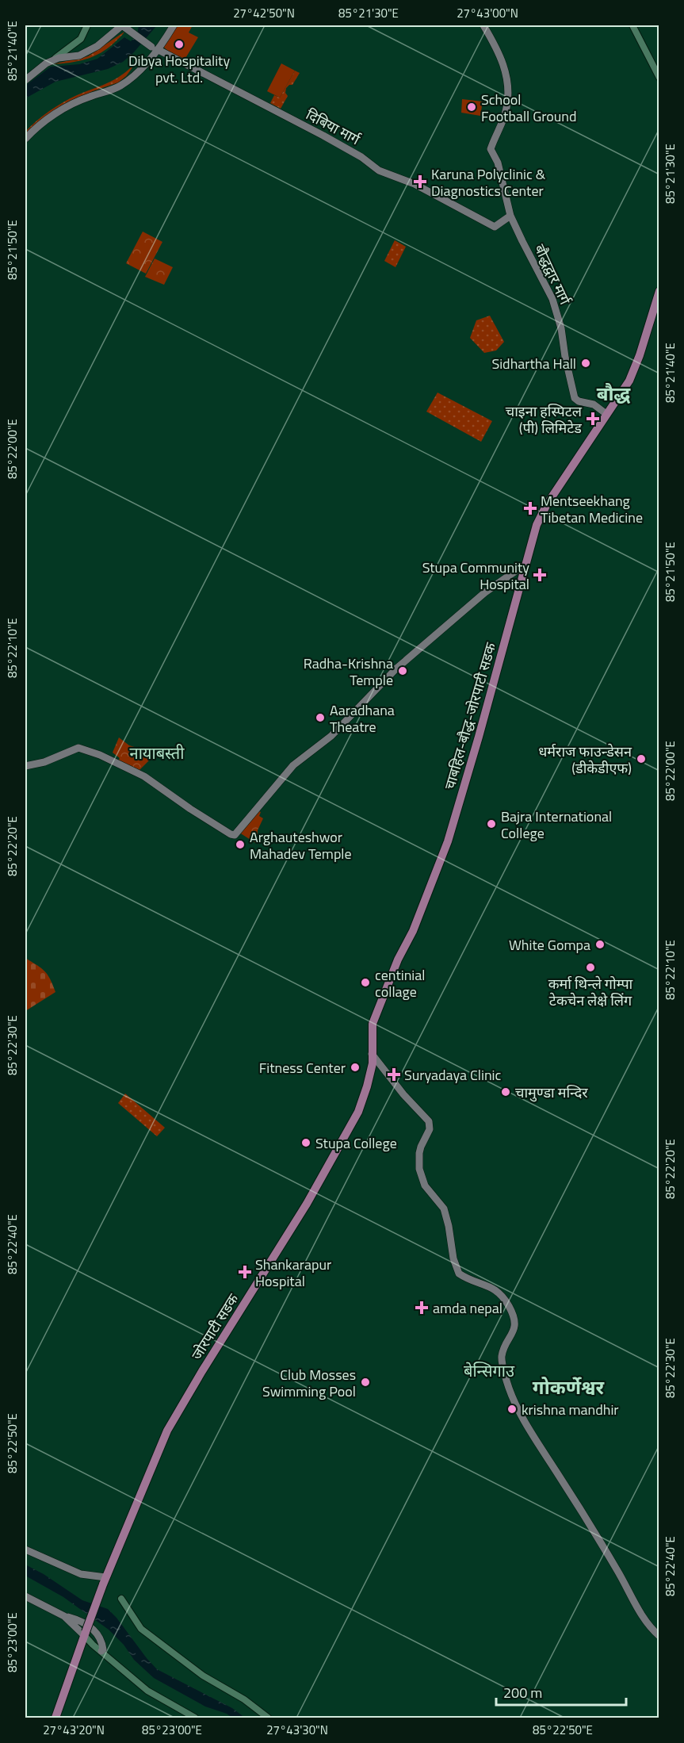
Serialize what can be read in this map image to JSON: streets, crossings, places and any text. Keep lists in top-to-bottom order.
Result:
{
  "streets": {
    "main road": [
      "दिबिया मार्ग",
      "बौद्धद्वार मार्ग",
      "चाबहिल-बौद्ध-जोरपाटी सडक",
      "जोरपाटी सडक"
    ]
  },
  "crossings": [
    ["दिबिया मार्ग", "बौद्धद्वार मार्ग"],
    ["बौद्धद्वार मार्ग", "चाबहिल-बौद्ध-जोरपाटी सडक"],
    ["चाबहिल-बौद्ध-जोरपाटी सडक", "जोरपाटी सडक"]
  ],
  "districts": [
    "बौद्ध",
    "नायाबस्ती",
    "बेन्सिगाउ",
    "गोकर्णेश्वर"
  ],
  "places": {
    "other": [
      "Dibya Hospitality pvt. Ltd.",
      "School Football Ground",
      "Sidhartha Hall",
      "Radha-Krishna Temple",
      "Aaradhana Theatre",
      "धर्मराज फाउन्डेसन (डीकेडीएफ)",
      "Bajra International College",
      "Arghauteshwor Mahadev Temple",
      "White Gompa",
      "कर्मा थिन्ले गोम्पा टेकचेन लेक्षे लिंग",
      "centinial collage",
      "Fitness Center",
      "चामुण्डा मन्दिर",
      "Stupa College",
      "Club Mosses Swimming Pool",
      "krishna mandhir"
    ],
    "health": [
      "Karuna Polyclinic & Diagnostics Center",
      "चाइना हस्पिटल (पी) लिमिटेड",
      "Mentseekhang Tibetan Medicine",
      "Stupa Community Hospital",
      "Suryadaya Clinic",
      "Shankarapur Hospital",
      "amda nepal"
    ]
  },
  "scale_bar": "200 m",
  "coordinates": [
    "27°42'50\"N",
    "85°21'30\"E",
    "27°43'00\"N",
    "85°21'40\"E",
    "85°21'50\"E",
    "85°22'00\"E",
    "85°22'10\"E",
    "85°22'20\"E",
    "85°22'30\"E",
    "85°22'40\"E",
    "85°22'50\"E",
    "85°23'00\"E",
    "27°43'20\"N",
    "27°43'30\"N"
  ]
}
